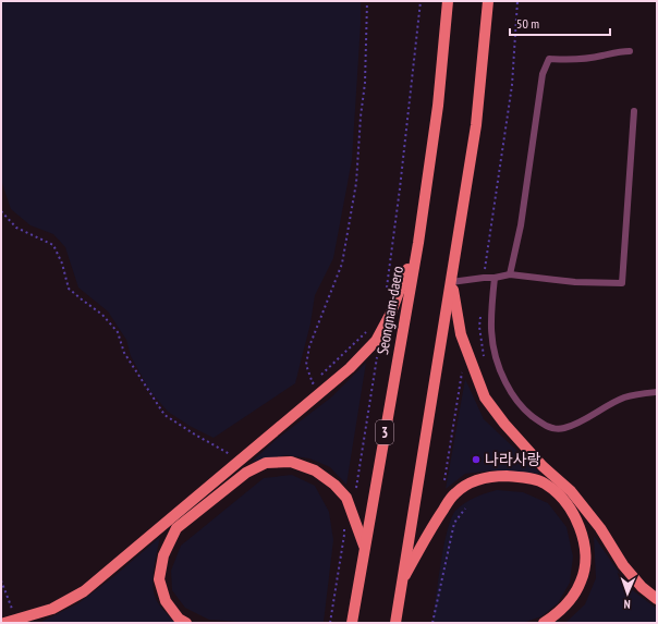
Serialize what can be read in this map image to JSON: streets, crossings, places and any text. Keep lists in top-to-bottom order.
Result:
{
  "streets": {
    "main road": ["Seongnam-daero", "3"]
  },
  "places": ["나라사랑"],
  "scale_bar": "50 m",
  "north": "bottom"
}
